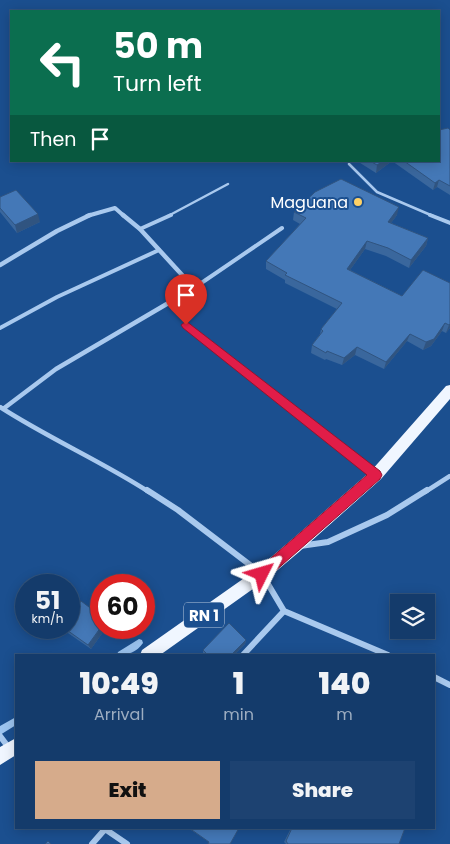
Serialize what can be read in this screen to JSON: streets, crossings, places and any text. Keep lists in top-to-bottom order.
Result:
{
  "streets": {
    "main road": ["RN 1"]
  },
  "places": ["Maguana"],
  "page": {
    "turn": ["50 m", "Turn left"],
    "then": "Then",
    "speed": "51 km/h",
    "limit": "60",
    "eta": [
      "10:49",
      "Arrival",
      "1",
      "min",
      "140",
      "m"
    ],
    "buttons": ["Exit", "Share"]
  }
}
